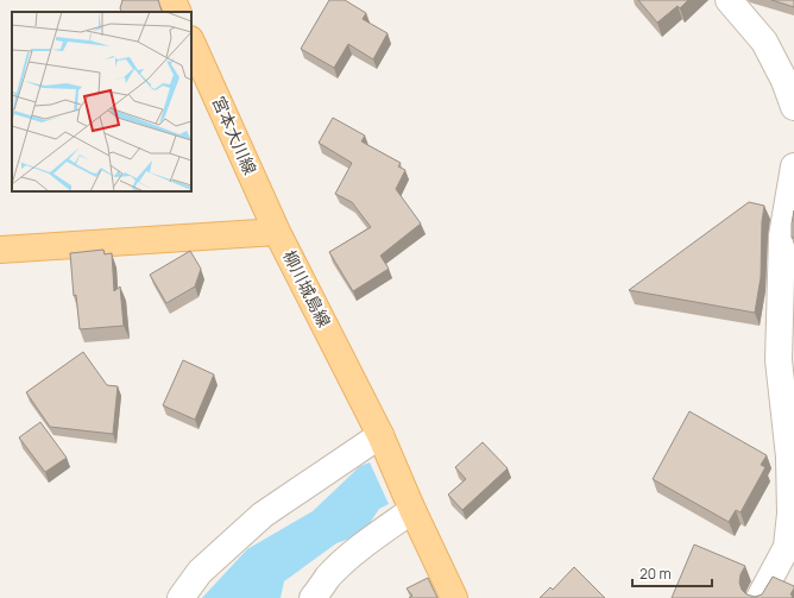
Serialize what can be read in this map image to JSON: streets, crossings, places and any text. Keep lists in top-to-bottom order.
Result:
{
  "streets": {
    "main road": ["宮本大川線", "柳川城島線"]
  },
  "crossings": [
    ["宮本大川線", "柳川城島線"]
  ],
  "scale_bar": "20 m"
}
